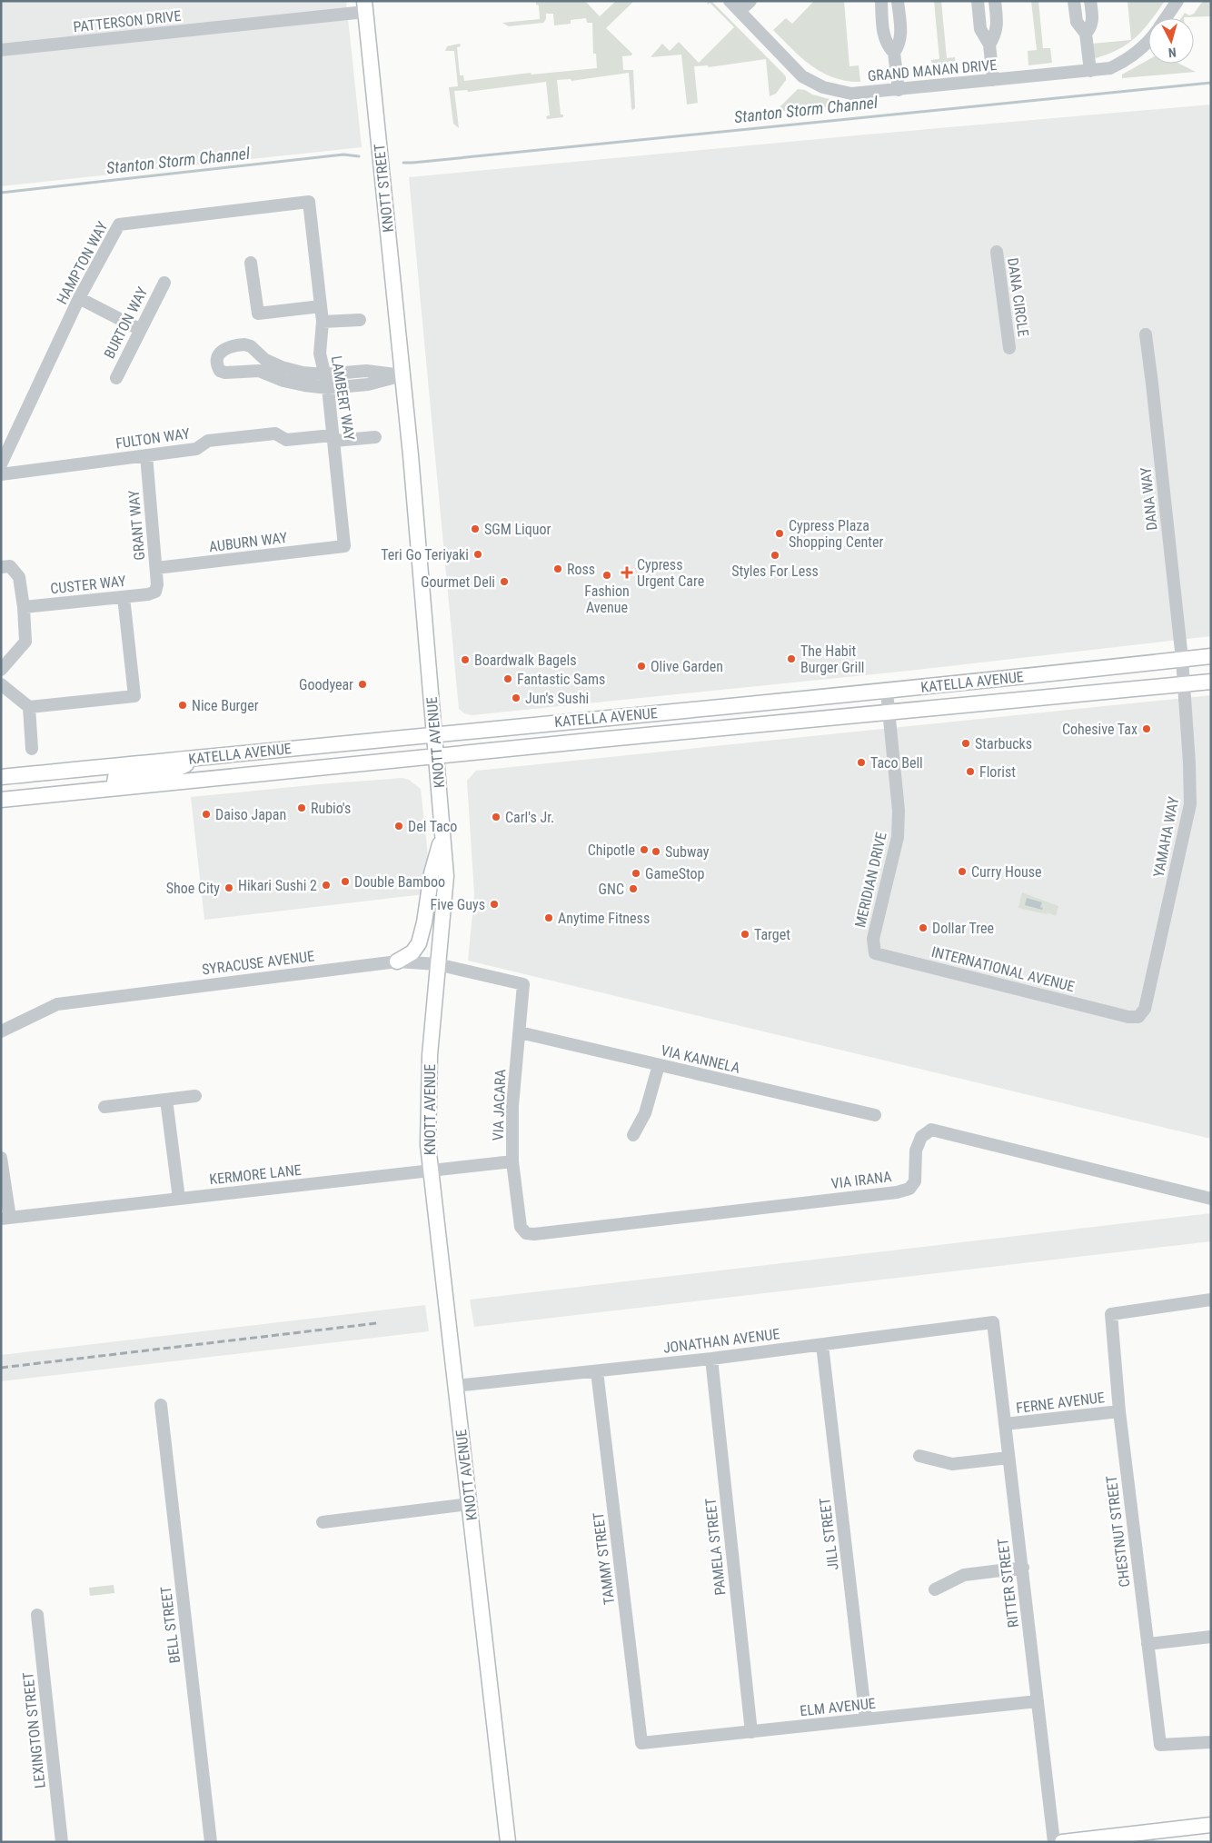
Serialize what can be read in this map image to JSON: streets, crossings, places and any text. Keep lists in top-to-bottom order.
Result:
{
  "streets": {
    "main road": ["KNOTT STREET", "KATELLA AVENUE", "KNOTT AVENUE"],
    "street": [
      "PATTERSON DRIVE",
      "GRAND MANAN DRIVE",
      "HAMPTON WAY",
      "DANA CIRCLE",
      "BURTON WAY",
      "LAMBERT WAY",
      "FULTON WAY",
      "DANA WAY",
      "GRANT WAY",
      "AUBURN WAY",
      "CUSTER WAY",
      "YAMAHA WAY",
      "MERIDIAN DRIVE",
      "SYRACUSE AVENUE",
      "INTERNATIONAL AVENUE",
      "VIA KANNELA",
      "VIA JACARA",
      "KERMORE LANE",
      "VIA IRANA",
      "JONATHAN AVENUE",
      "FERNE AVENUE",
      "CHESTNUT STREET",
      "JILL STREET",
      "PAMELA STREET",
      "TAMMY STREET",
      "RITTER STREET",
      "BELL STREET",
      "ELM AVENUE",
      "LEXINGTON STREET"
    ]
  },
  "crossings": [
    ["PATTERSON DRIVE", "KNOTT STREET"],
    ["KNOTT STREET", "KNOTT AVENUE"],
    ["HAMPTON WAY", "LAMBERT WAY"],
    ["LAMBERT WAY", "FULTON WAY"],
    ["LAMBERT WAY", "AUBURN WAY"],
    ["FULTON WAY", "GRANT WAY"],
    ["DANA WAY", "KATELLA AVENUE"],
    ["DANA WAY", "YAMAHA WAY"],
    ["GRANT WAY", "AUBURN WAY"],
    ["GRANT WAY", "CUSTER WAY"],
    ["KATELLA AVENUE", "KNOTT AVENUE"],
    ["KATELLA AVENUE", "YAMAHA WAY"],
    ["KATELLA AVENUE", "MERIDIAN DRIVE"],
    ["KNOTT AVENUE", "SYRACUSE AVENUE"],
    ["KNOTT AVENUE", "KERMORE LANE"],
    ["KNOTT AVENUE", "JONATHAN AVENUE"],
    ["YAMAHA WAY", "INTERNATIONAL AVENUE"],
    ["MERIDIAN DRIVE", "INTERNATIONAL AVENUE"],
    ["SYRACUSE AVENUE", "VIA JACARA"],
    ["VIA KANNELA", "VIA JACARA"],
    ["VIA JACARA", "KERMORE LANE"],
    ["VIA JACARA", "VIA IRANA"],
    ["JONATHAN AVENUE", "JILL STREET"],
    ["JONATHAN AVENUE", "PAMELA STREET"],
    ["JONATHAN AVENUE", "TAMMY STREET"],
    ["JONATHAN AVENUE", "RITTER STREET"],
    ["FERNE AVENUE", "CHESTNUT STREET"],
    ["FERNE AVENUE", "RITTER STREET"],
    ["JILL STREET", "ELM AVENUE"],
    ["PAMELA STREET", "ELM AVENUE"],
    ["TAMMY STREET", "ELM AVENUE"],
    ["RITTER STREET", "ELM AVENUE"]
  ],
  "water": ["Stanton Storm Channel"],
  "places": {
    "other": [
      "SGM Liquor",
      "Cypress Plaza Shopping Center",
      "Teri Go Teriyaki",
      "Styles For Less",
      "Ross",
      "Fashion Avenue",
      "Gourmet Deli",
      "The Habit Burger Grill",
      "Boardwalk Bagels",
      "Olive Garden",
      "Fantastic Sams",
      "Goodyear",
      "Jun's Sushi",
      "Nice Burger",
      "Cohesive Tax",
      "Starbucks",
      "Taco Bell",
      "Florist",
      "Rubio's",
      "Daiso Japan",
      "Carl's Jr.",
      "Del Taco",
      "Chipotle",
      "Subway",
      "Curry House",
      "GameStop",
      "Double Bamboo",
      "Hikari Sushi 2",
      "Shoe City",
      "GNC",
      "Five Guys",
      "Anytime Fitness",
      "Dollar Tree",
      "Target"
    ],
    "health": ["Cypress Urgent Care"]
  },
  "north": "bottom"
}
